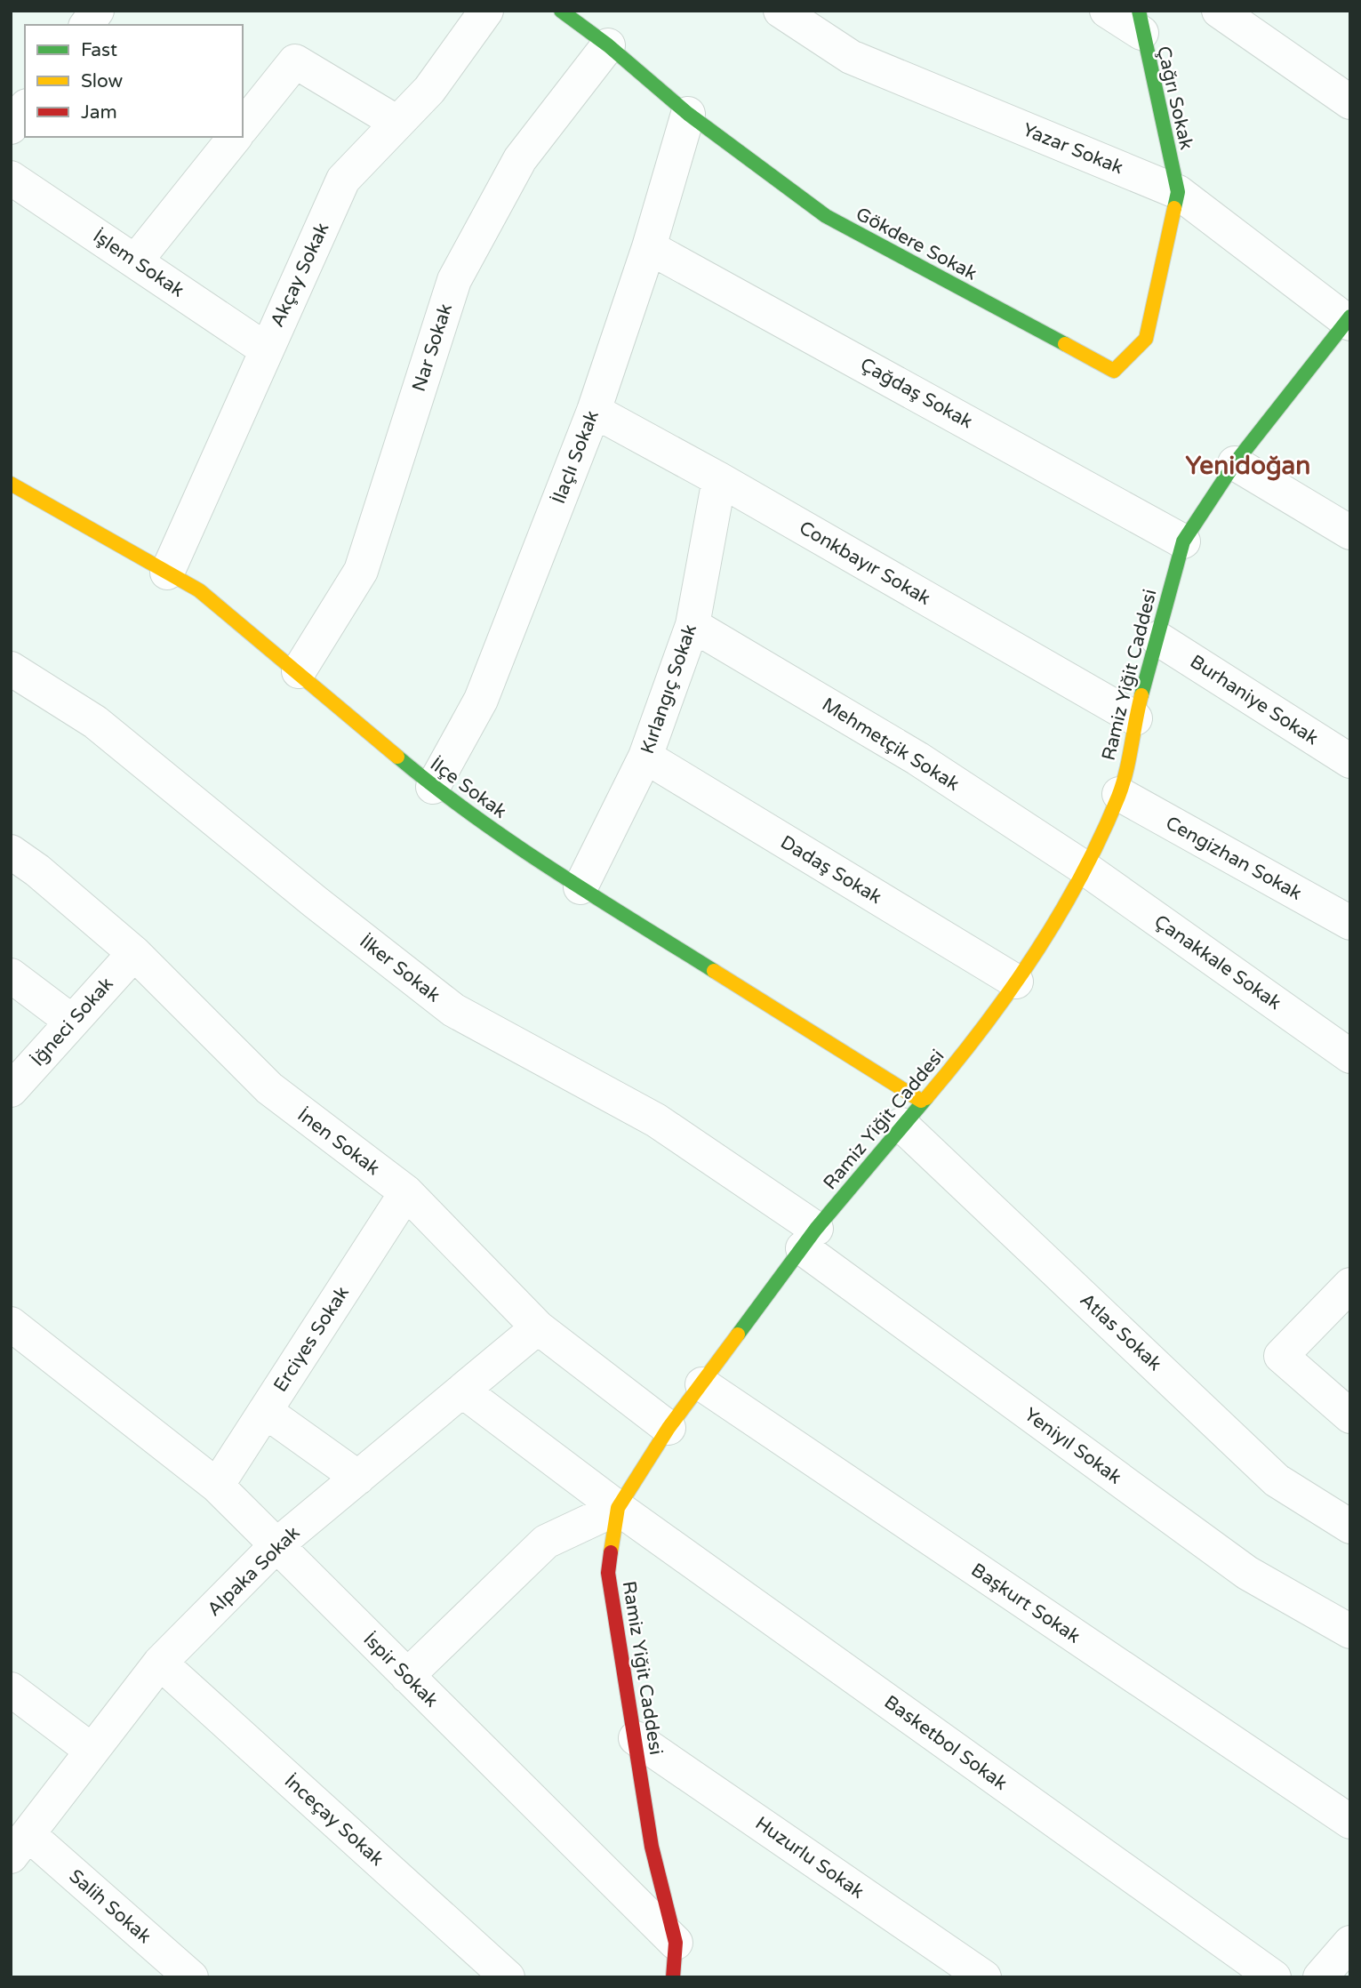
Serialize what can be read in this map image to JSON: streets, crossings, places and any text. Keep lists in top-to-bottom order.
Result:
{
  "streets": {
    "street": [
      "Çağrı Sokak",
      "Yazar Sokak",
      "Gökdere Sokak",
      "İşlem Sokak",
      "Akçay Sokak",
      "Nar Sokak",
      "Çağdaş Sokak",
      "İlaçlı Sokak",
      "Conkbayır Sokak",
      "Ramiz Yiğit Caddesi",
      "Kırlangıç Sokak",
      "Burhaniye Sokak",
      "Mehmetçik Sokak",
      "İlçe Sokak",
      "Cengizhan Sokak",
      "Dadaş Sokak",
      "Çanakkale Sokak",
      "İlker Sokak",
      "İğneci Sokak",
      "İnen Sokak",
      "Atlas Sokak",
      "Erciyes Sokak",
      "Yeniyıl Sokak",
      "Alpaka Sokak",
      "Başkurt Sokak",
      "İspir Sokak",
      "Basketbol Sokak",
      "İnceçay Sokak",
      "Huzurlu Sokak",
      "Salih Sokak"
    ]
  },
  "crossings": [
    ["Çağrı Sokak", "Yazar Sokak"],
    ["Çağrı Sokak", "Gökdere Sokak"],
    ["Yazar Sokak", "Gökdere Sokak"],
    ["Yazar Sokak", "Ramiz Yiğit Caddesi"],
    ["Gökdere Sokak", "Nar Sokak"],
    ["Gökdere Sokak", "İlaçlı Sokak"],
    ["İşlem Sokak", "Akçay Sokak"],
    ["Akçay Sokak", "İlçe Sokak"],
    ["Nar Sokak", "İlçe Sokak"],
    ["Çağdaş Sokak", "İlaçlı Sokak"],
    ["Çağdaş Sokak", "Ramiz Yiğit Caddesi"],
    ["İlaçlı Sokak", "Conkbayır Sokak"],
    ["İlaçlı Sokak", "İlçe Sokak"],
    ["Conkbayır Sokak", "Ramiz Yiğit Caddesi"],
    ["Conkbayır Sokak", "Kırlangıç Sokak"],
    ["Ramiz Yiğit Caddesi", "Burhaniye Sokak"],
    ["Ramiz Yiğit Caddesi", "Mehmetçik Sokak"],
    ["Ramiz Yiğit Caddesi", "İlçe Sokak"],
    ["Ramiz Yiğit Caddesi", "Cengizhan Sokak"],
    ["Ramiz Yiğit Caddesi", "Dadaş Sokak"],
    ["Ramiz Yiğit Caddesi", "Çanakkale Sokak"],
    ["Ramiz Yiğit Caddesi", "İlker Sokak"],
    ["Ramiz Yiğit Caddesi", "İnen Sokak"],
    ["Ramiz Yiğit Caddesi", "Atlas Sokak"],
    ["Ramiz Yiğit Caddesi", "Yeniyıl Sokak"],
    ["Ramiz Yiğit Caddesi", "Başkurt Sokak"],
    ["Ramiz Yiğit Caddesi", "İspir Sokak"],
    ["Ramiz Yiğit Caddesi", "Basketbol Sokak"],
    ["Ramiz Yiğit Caddesi", "Huzurlu Sokak"],
    ["Kırlangıç Sokak", "Mehmetçik Sokak"],
    ["Kırlangıç Sokak", "İlçe Sokak"],
    ["Kırlangıç Sokak", "Dadaş Sokak"],
    ["Mehmetçik Sokak", "Çanakkale Sokak"],
    ["İlçe Sokak", "Atlas Sokak"],
    ["İlker Sokak", "Yeniyıl Sokak"],
    ["İğneci Sokak", "İnen Sokak"],
    ["İnen Sokak", "Erciyes Sokak"],
    ["İnen Sokak", "Alpaka Sokak"],
    ["Erciyes Sokak", "İspir Sokak"],
    ["Alpaka Sokak", "İspir Sokak"],
    ["Alpaka Sokak", "Basketbol Sokak"],
    ["Alpaka Sokak", "İnceçay Sokak"],
    ["Alpaka Sokak", "Salih Sokak"]
  ],
  "districts": ["Yenidoğan"],
  "legend": ["Fast", "Slow", "Jam"]
}
